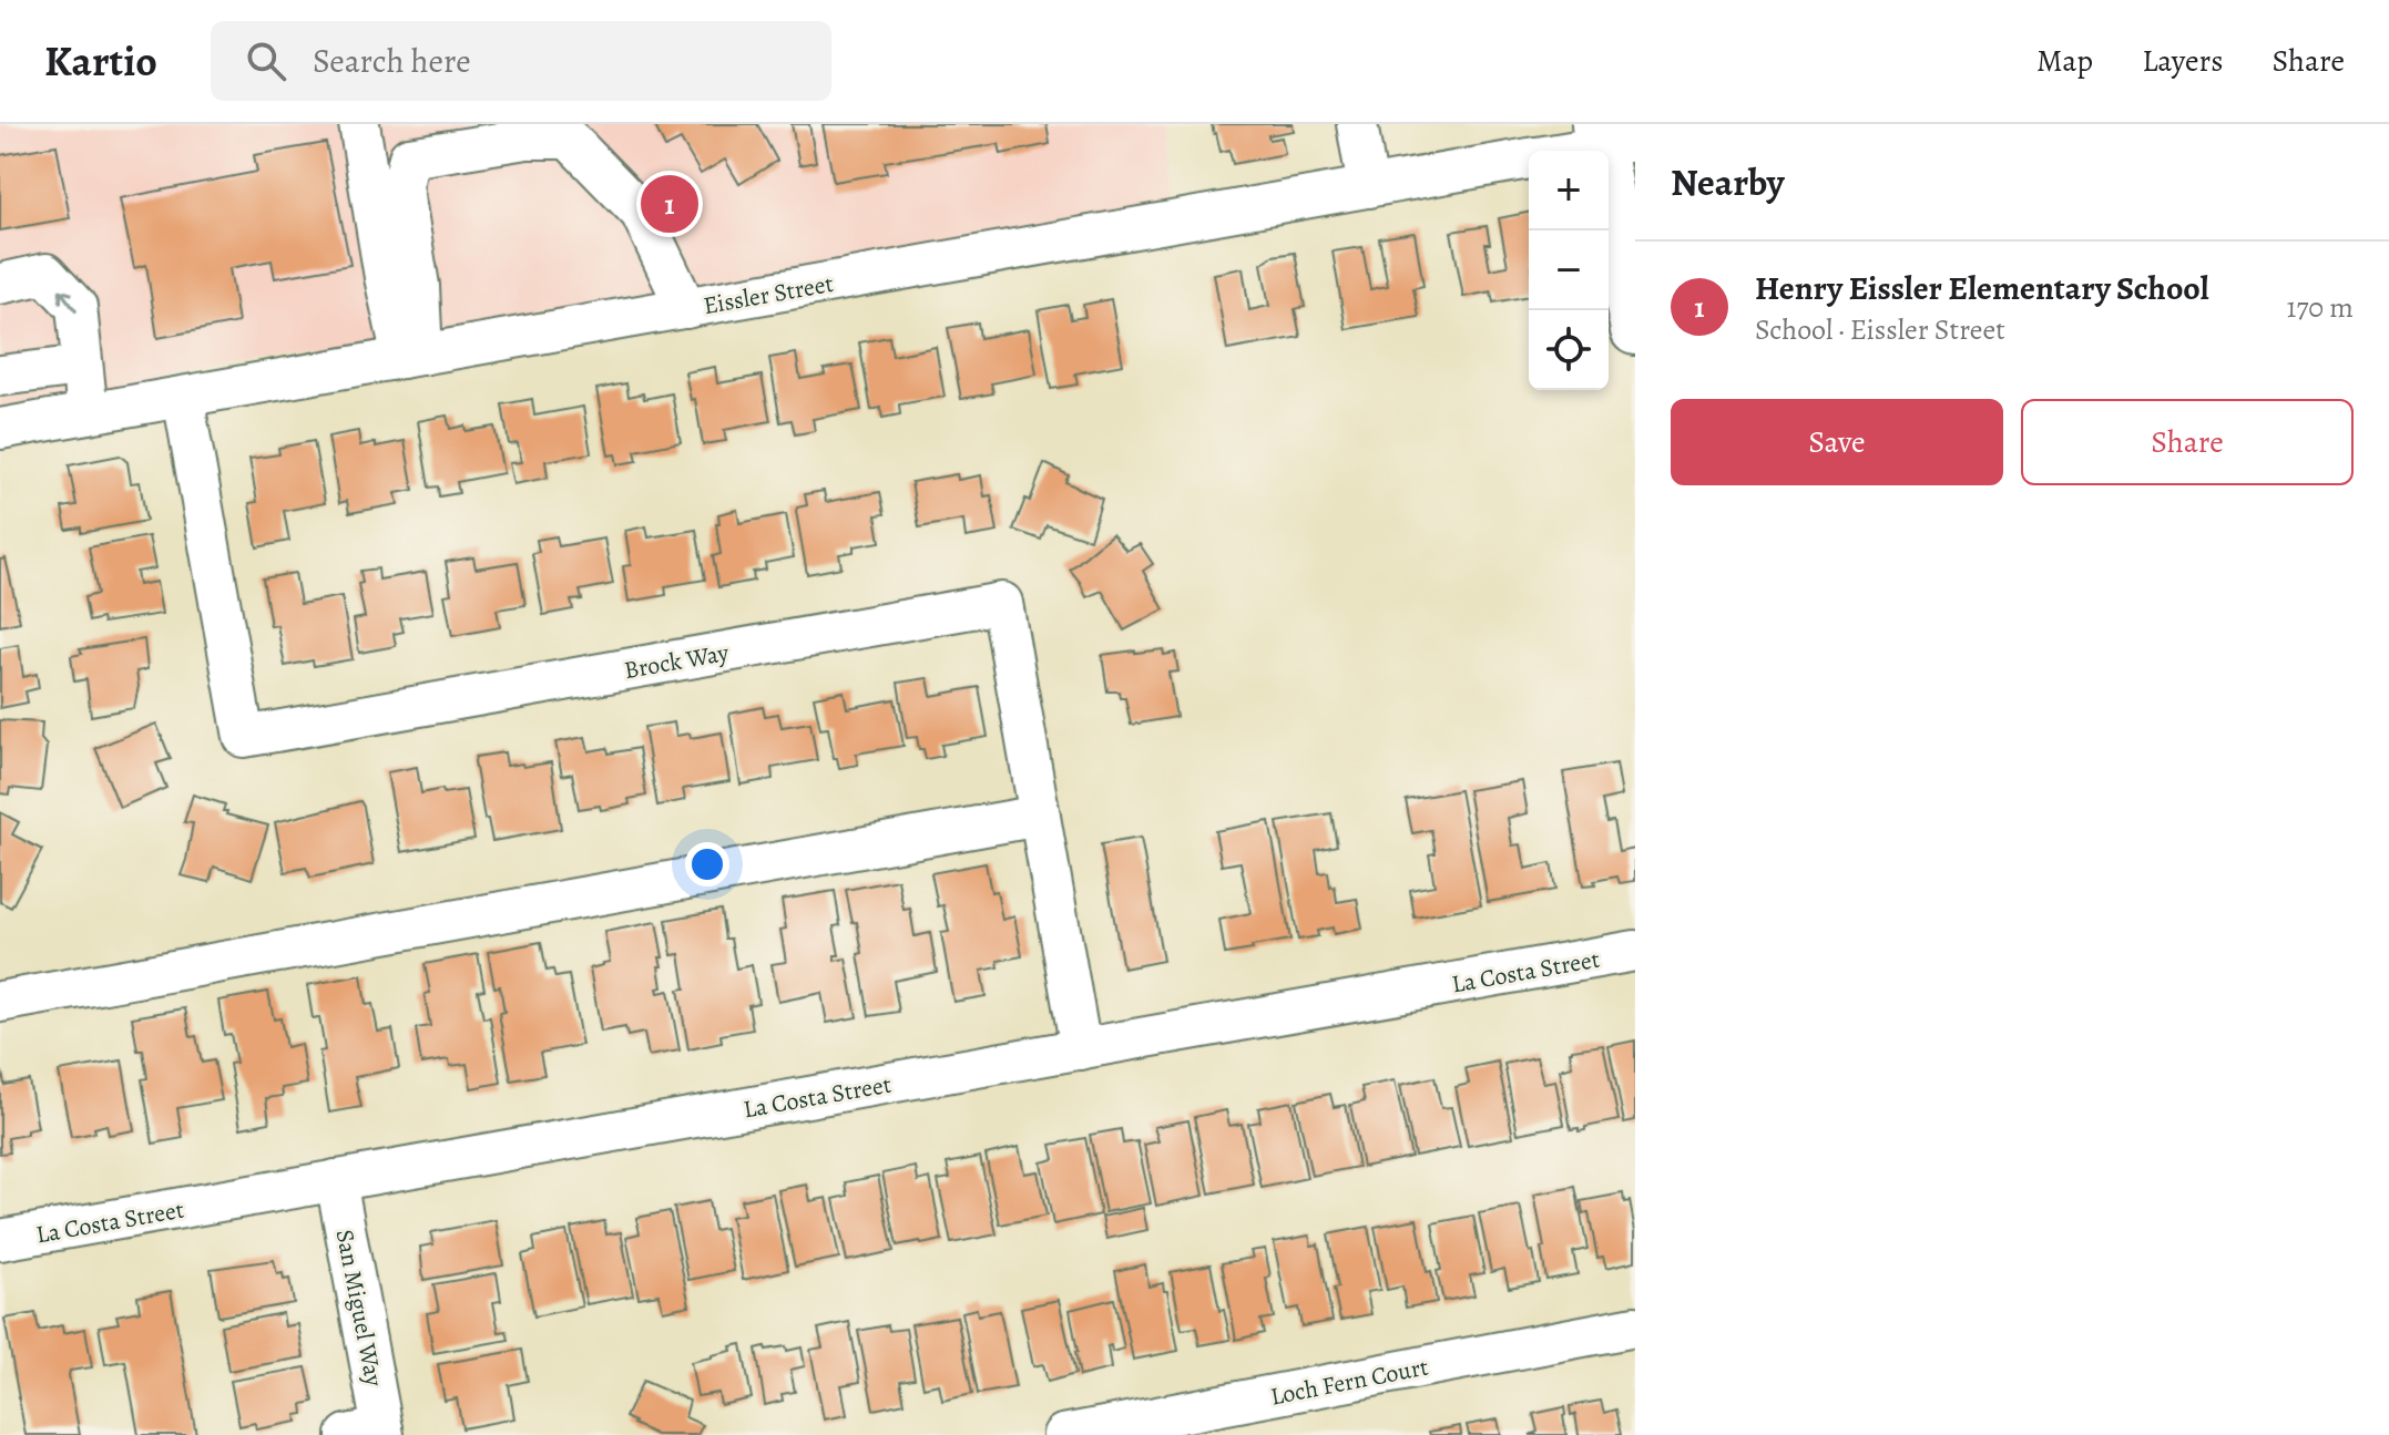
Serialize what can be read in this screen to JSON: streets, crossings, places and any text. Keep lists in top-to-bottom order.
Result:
{
  "streets": {
    "street": [
      "Eissler Street",
      "Brock Way",
      "La Costa Street",
      "San Miguel Way",
      "Loch Fern Court"
    ]
  },
  "crossings": [
    ["Eissler Street", "Brock Way"],
    ["Brock Way", "La Costa Street"],
    ["La Costa Street", "San Miguel Way"]
  ],
  "page": {
    "header": "Kartio",
    "search": "Search here",
    "nav": ["Map", "Layers", "Share"],
    "heading": "Nearby",
    "map_buttons": ["+", "−"],
    "pins": "1",
    "list": [
      {
        "mark": "1",
        "name": "Henry Eissler Elementary School",
        "note": "School · Eissler Street",
        "value": "170 m"
      }
    ],
    "buttons": ["Save", "Share"]
  }
}
